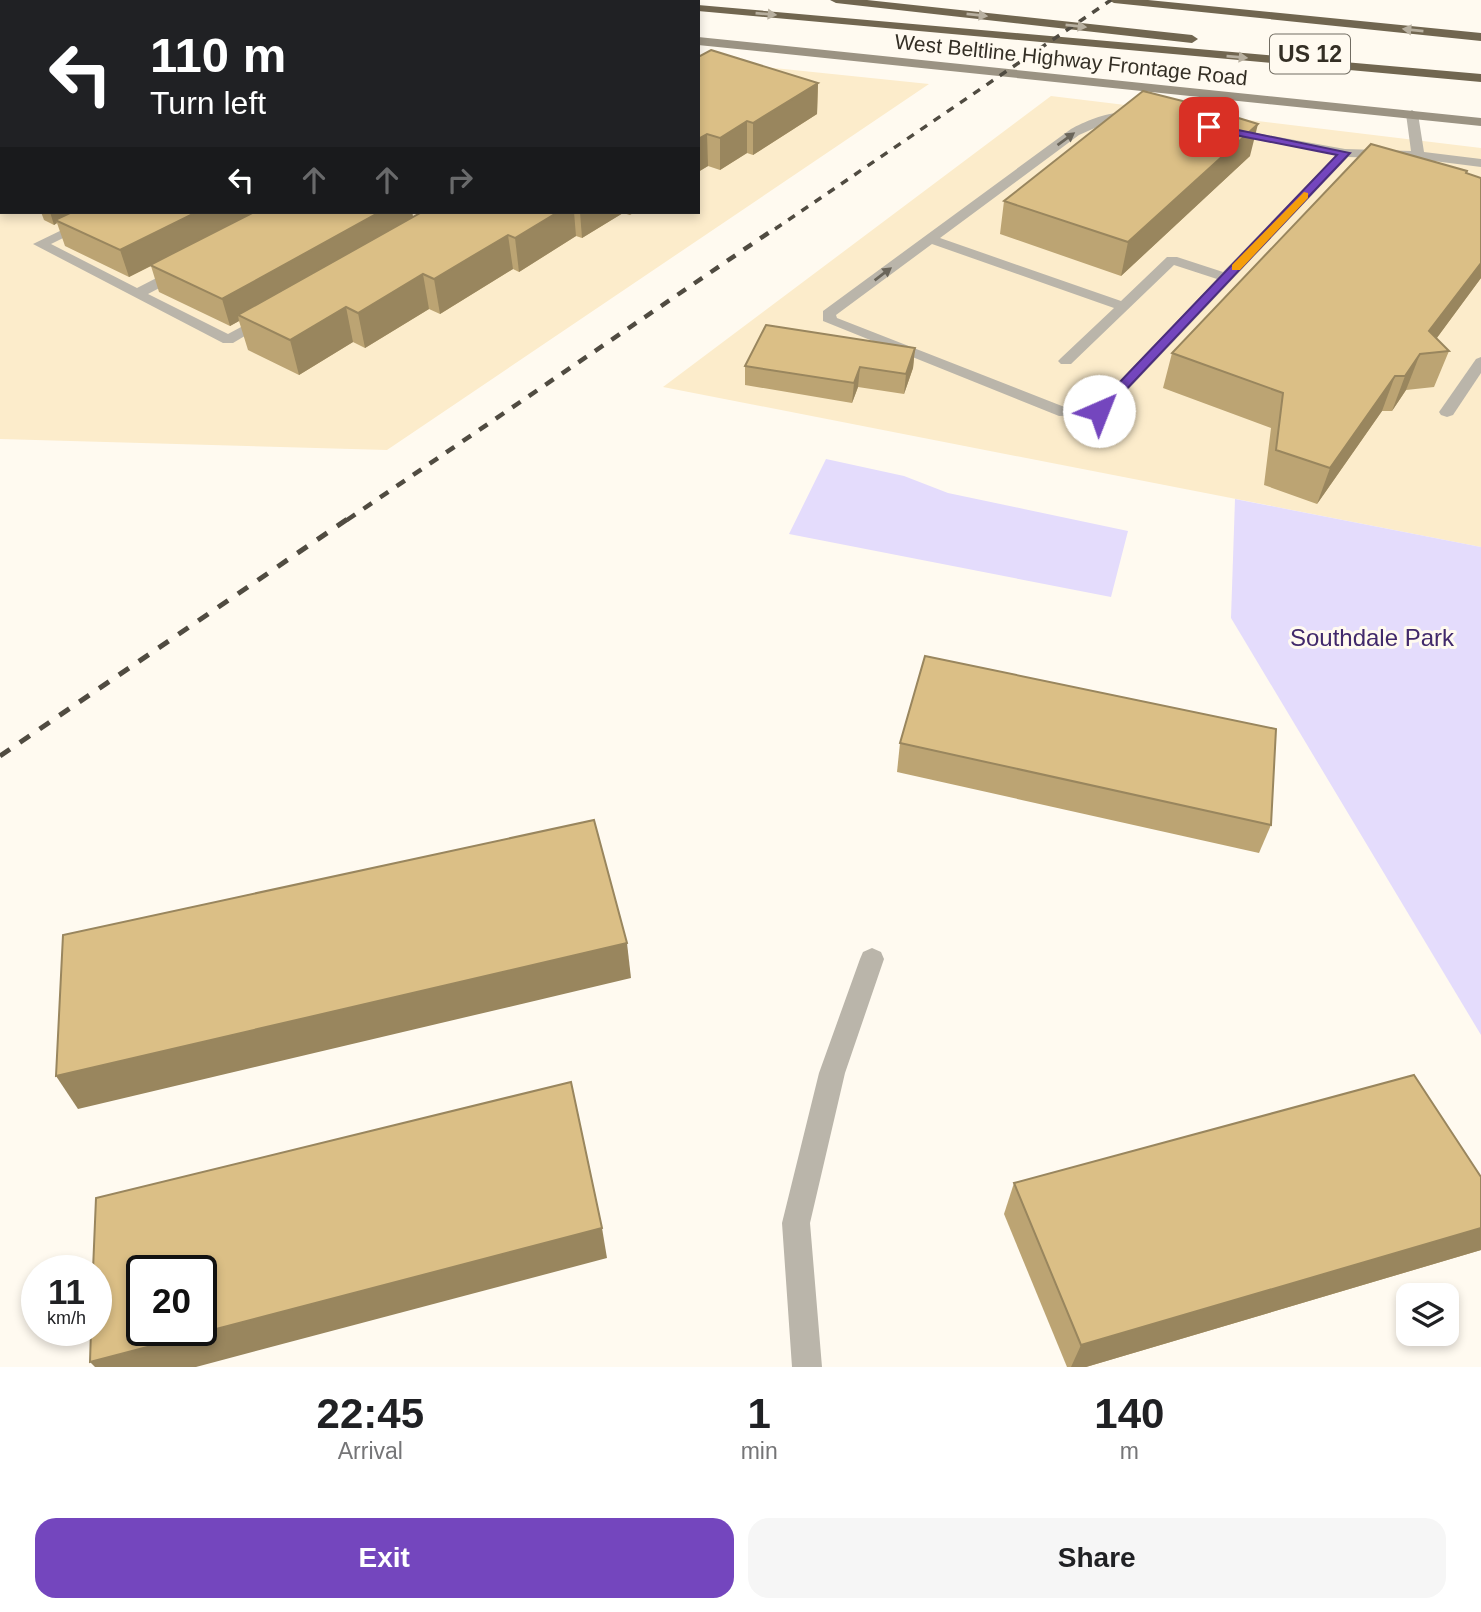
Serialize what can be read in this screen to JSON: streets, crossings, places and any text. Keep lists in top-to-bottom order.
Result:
{
  "streets": {
    "highway": ["US 12"],
    "street": ["West Beltline Highway Frontage Road"]
  },
  "parks": ["Southdale Park"],
  "page": {
    "turn": ["110 m", "Turn left"],
    "speed": "11 km/h",
    "limit": "20",
    "eta": [
      "22:45",
      "Arrival",
      "1",
      "min",
      "140",
      "m"
    ],
    "buttons": ["Exit", "Share"]
  }
}
